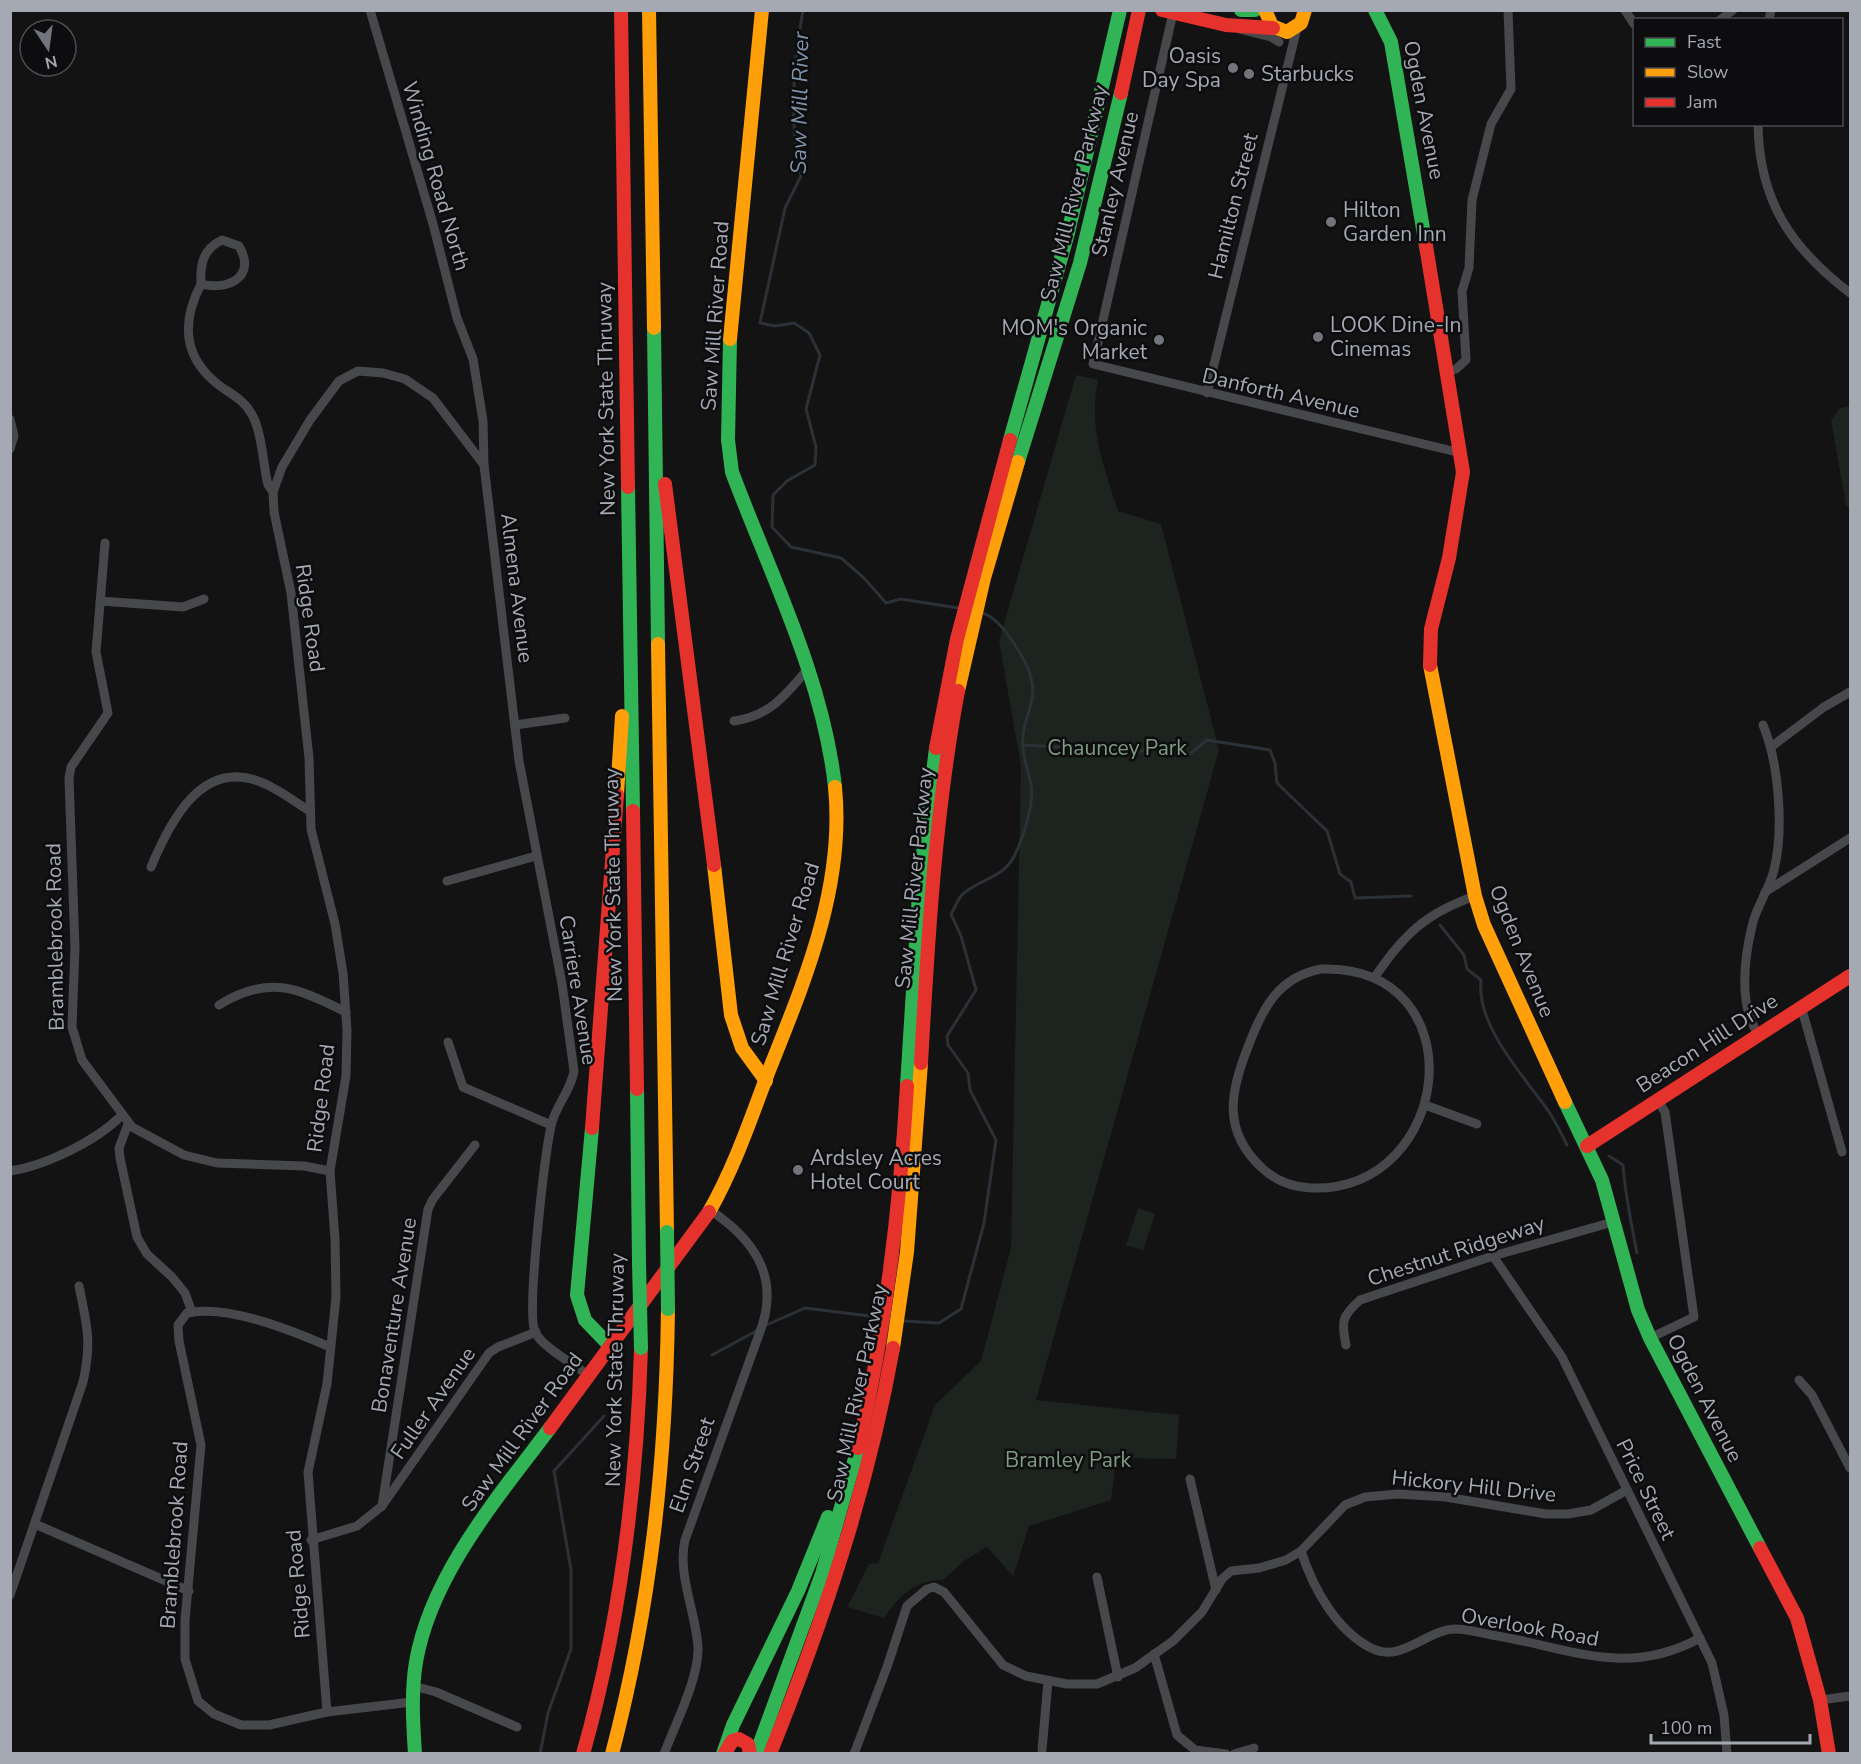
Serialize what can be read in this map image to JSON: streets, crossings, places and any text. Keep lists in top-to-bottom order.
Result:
{
  "streets": {
    "main road": [
      "Ogden Avenue",
      "Saw Mill River Parkway",
      "Saw Mill River Road",
      "New York State Thruway",
      "Beacon Hill Drive"
    ],
    "street": [
      "Winding Road North",
      "Stanley Avenue",
      "Hamilton Street",
      "Danforth Avenue",
      "Almena Avenue",
      "Ridge Road",
      "Bramblebrook Road",
      "Carriere Avenue",
      "Chestnut Ridgeway",
      "Bonaventure Avenue",
      "Fuller Avenue",
      "Elm Street",
      "Hickory Hill Drive",
      "Price Street",
      "Overlook Road"
    ]
  },
  "crossings": [
    ["Ogden Avenue", "Danforth Avenue"],
    ["Ogden Avenue", "Beacon Hill Drive"],
    ["Ogden Avenue", "Chestnut Ridgeway"],
    ["Winding Road North", "Almena Avenue"],
    ["Stanley Avenue", "Danforth Avenue"],
    ["Hamilton Street", "Danforth Avenue"],
    ["Saw Mill River Road", "Bramblebrook Road"],
    ["Saw Mill River Road", "Elm Street"],
    ["Almena Avenue", "Carriere Avenue"],
    ["Ridge Road", "Bramblebrook Road"],
    ["Ridge Road", "Fuller Avenue"],
    ["Carriere Avenue", "Fuller Avenue"],
    ["Chestnut Ridgeway", "Price Street"],
    ["Bonaventure Avenue", "Fuller Avenue"],
    ["Hickory Hill Drive", "Price Street"],
    ["Hickory Hill Drive", "Overlook Road"],
    ["Price Street", "Overlook Road"]
  ],
  "water": ["Saw Mill River"],
  "parks": ["Chauncey Park", "Bramley Park"],
  "places": [
    "Oasis Day Spa",
    "Starbucks",
    "Hilton Garden Inn",
    "LOOK Dine-In Cinemas",
    "MOM's Organic Market",
    "Ardsley Acres Hotel Court"
  ],
  "legend": ["Fast", "Slow", "Jam"],
  "scale_bar": "100 m",
  "north": "bottom"
}
